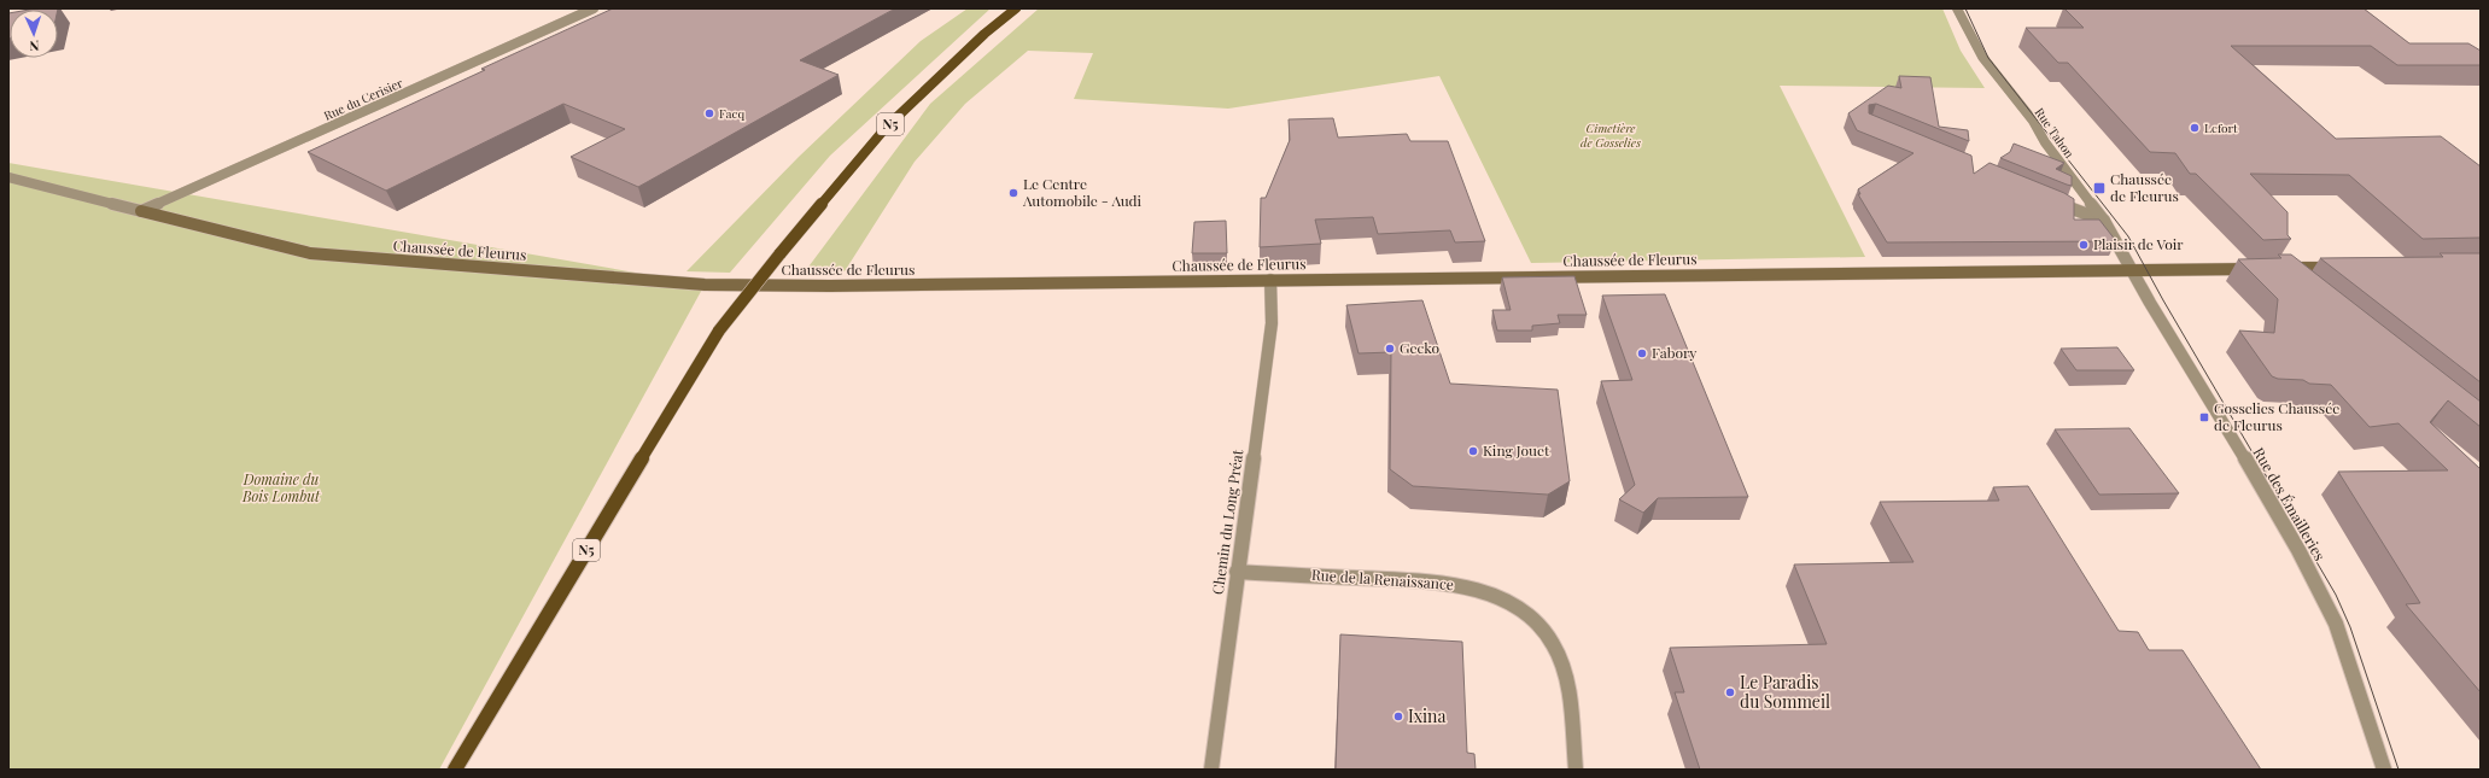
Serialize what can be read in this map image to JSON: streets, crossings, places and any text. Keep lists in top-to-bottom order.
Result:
{
  "streets": {
    "main road": ["N5", "Chaussée de Fleurus"],
    "street": [
      "Rue du Cerisier",
      "Rue Tahon",
      "Rue des Émailleries",
      "Chemin du Long Préat",
      "Rue de la Renaissance"
    ]
  },
  "crossings": [
    ["Rue du Cerisier", "Chaussée de Fleurus"],
    ["Rue Tahon", "Chaussée de Fleurus"],
    ["Rue Tahon", "Rue des Émailleries"],
    ["Chaussée de Fleurus", "Rue des Émailleries"],
    ["Chaussée de Fleurus", "Chemin du Long Préat"],
    ["Chemin du Long Préat", "Rue de la Renaissance"]
  ],
  "parks": ["Cimetière de Gosselies", "Domaine du Bois Lombut"],
  "places": {
    "other": [
      "Facq",
      "Lefort",
      "Le Centre Automobile - Audi",
      "Plaisir de Voir",
      "Gecko",
      "Fabory",
      "King Jouet",
      "Le Paradis du Sommeil",
      "Ixina"
    ],
    "transit": ["Chaussée de Fleurus", "Gosselies Chaussée de Fleurus"]
  },
  "north": "bottom"
}
